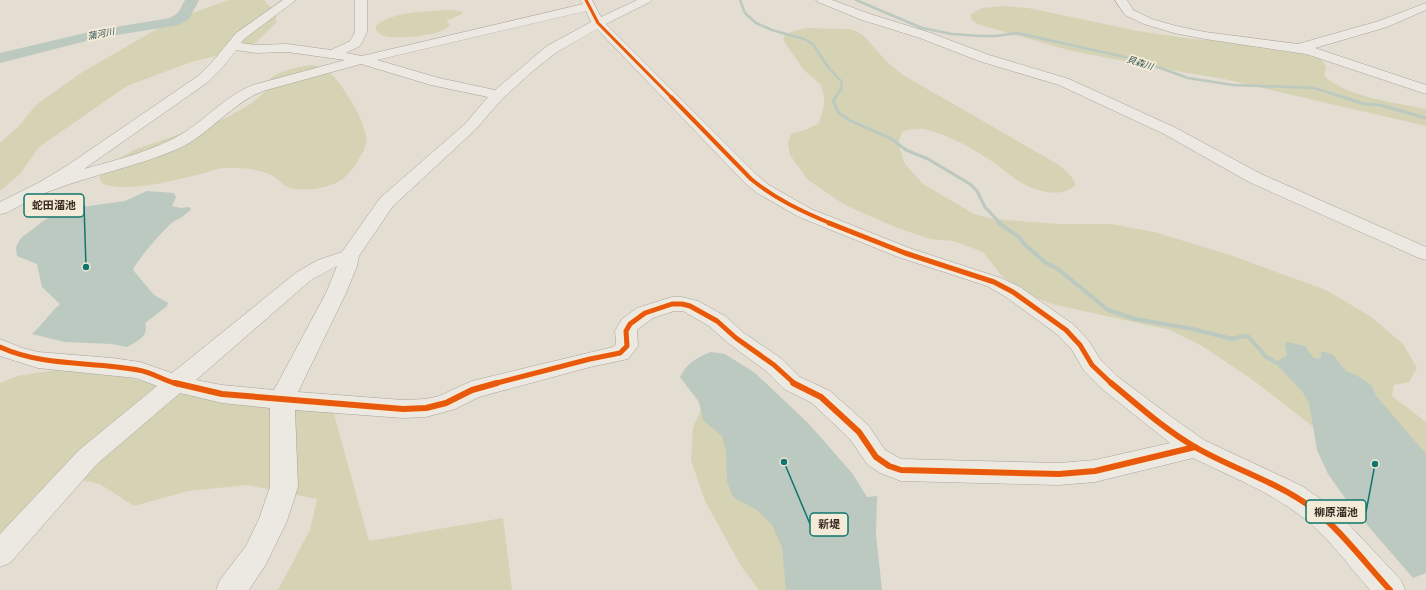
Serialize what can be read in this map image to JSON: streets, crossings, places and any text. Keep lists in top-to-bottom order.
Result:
{
  "water": ["蒲河川", "貝森川"],
  "places": ["蛇田溜池", "新堤", "柳原溜池"]
}
